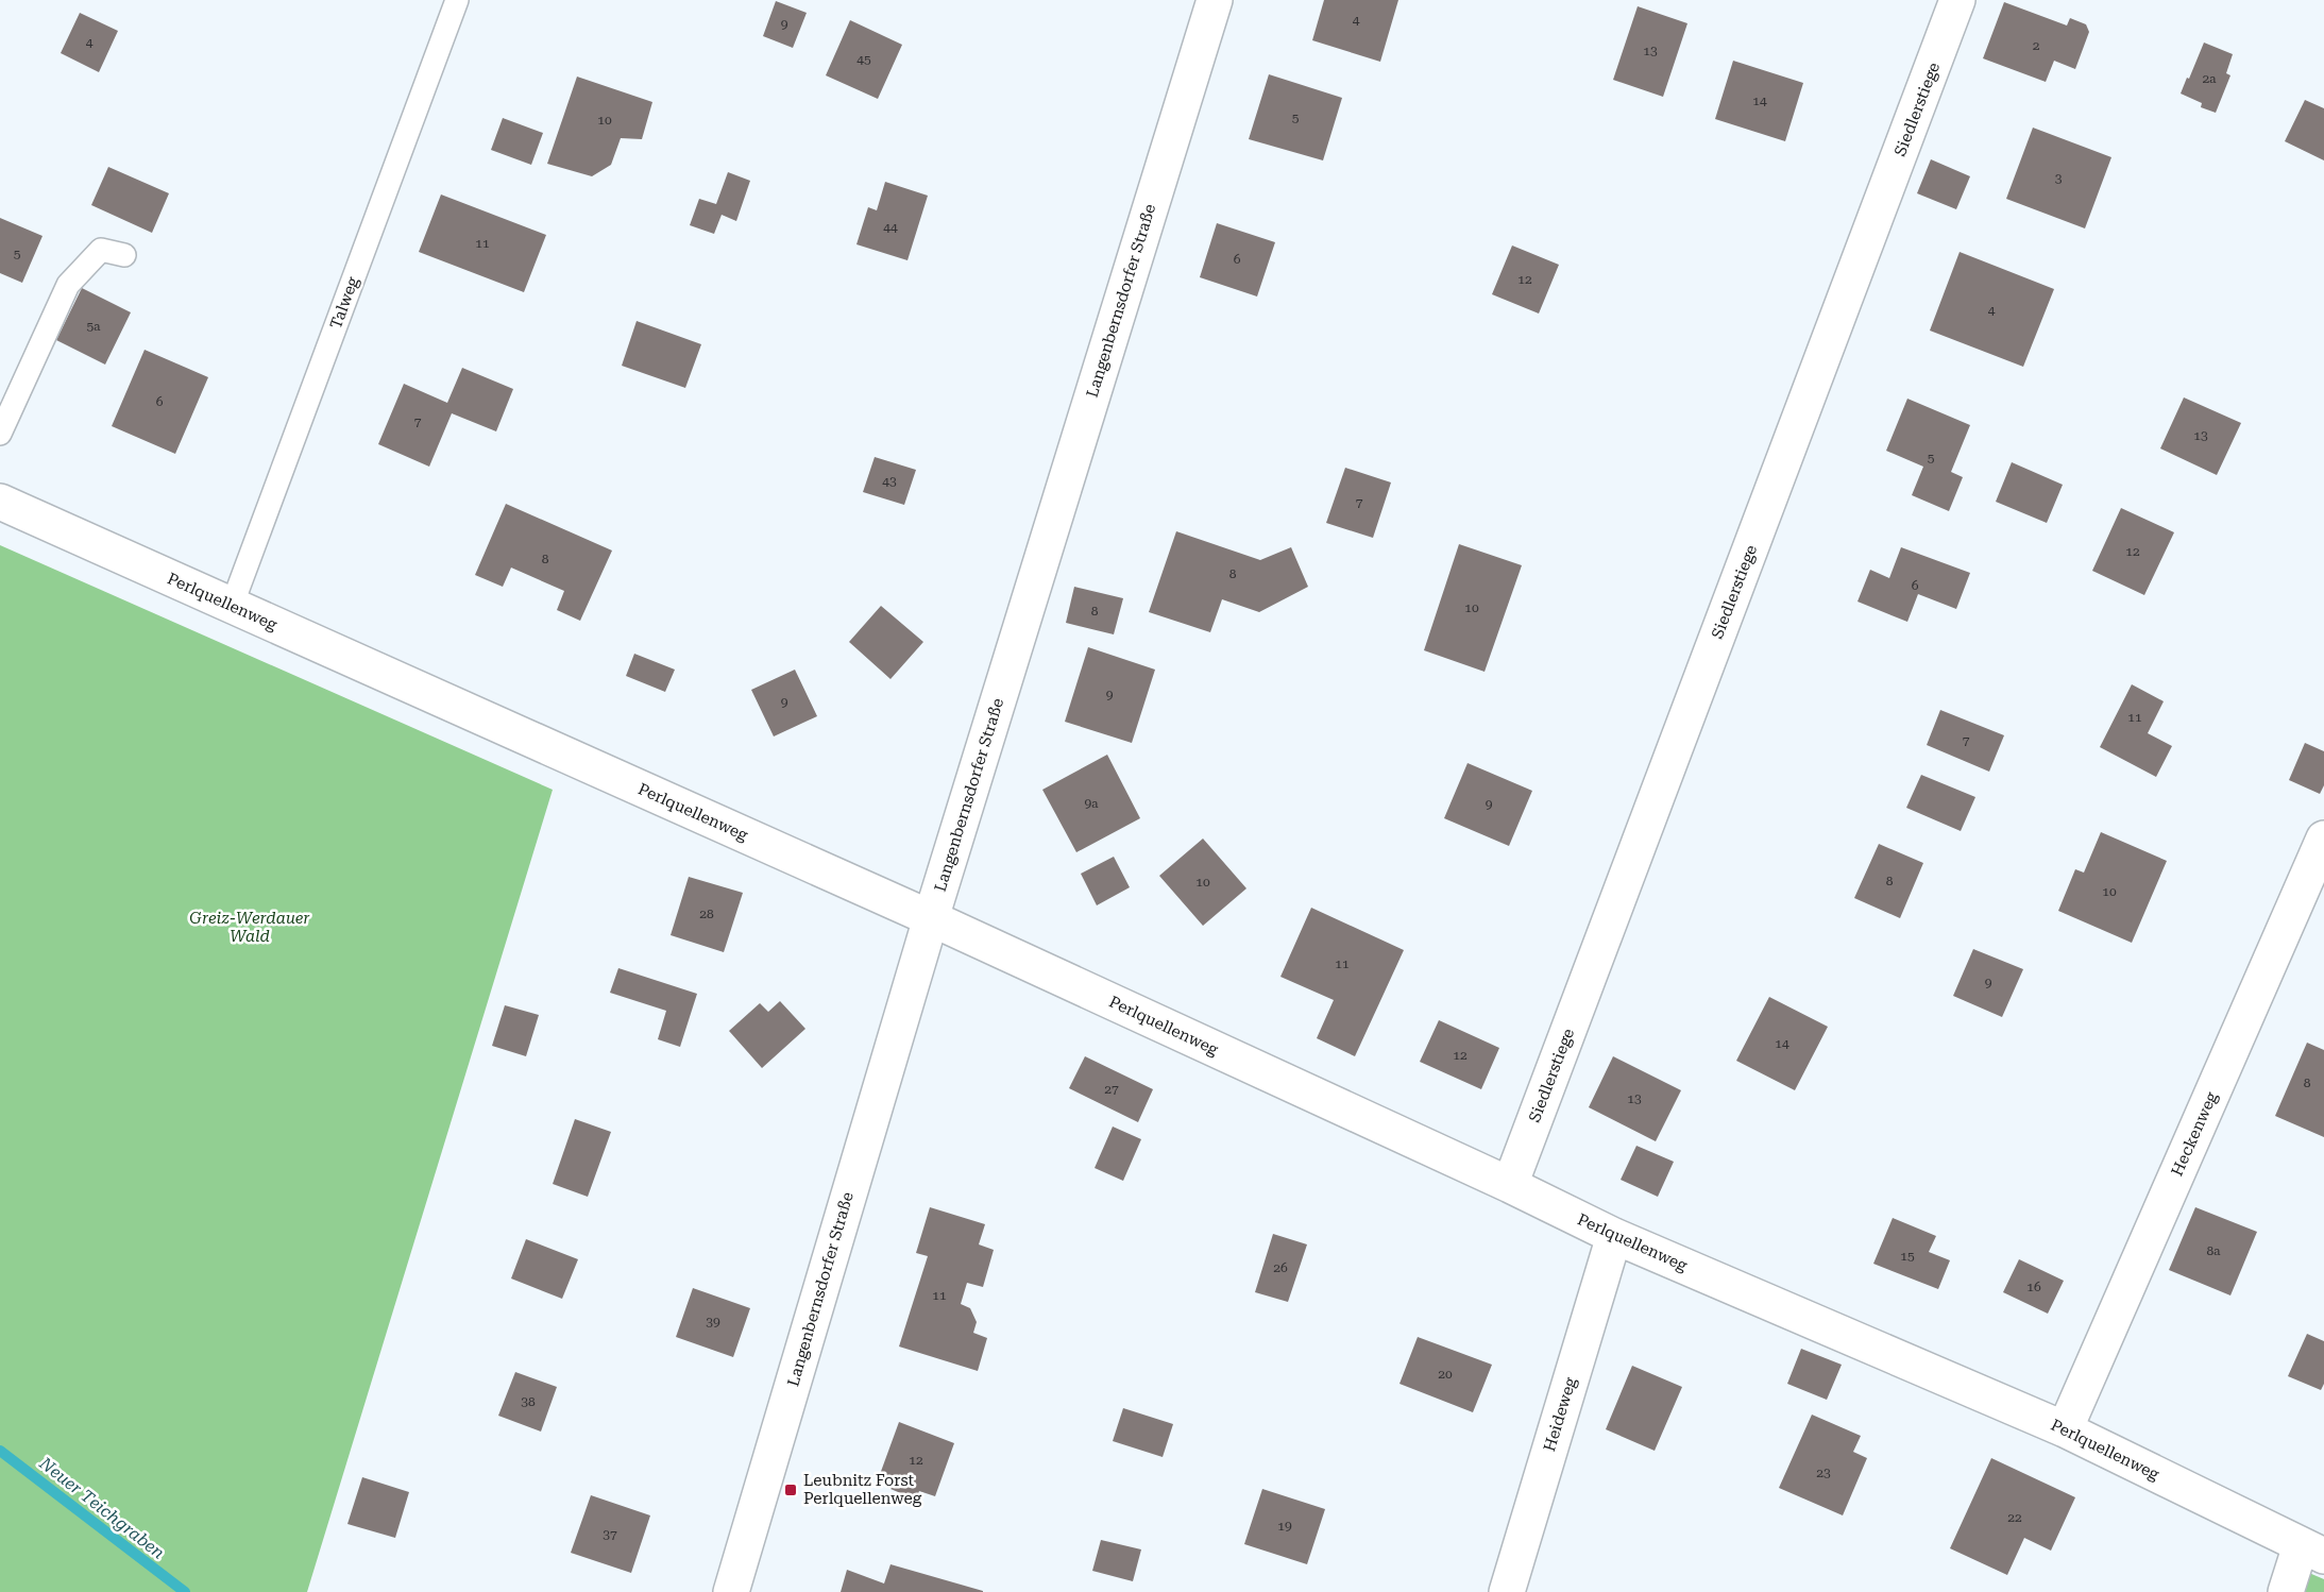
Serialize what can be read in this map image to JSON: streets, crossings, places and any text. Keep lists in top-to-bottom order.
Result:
{
  "streets": {
    "street": [
      "Siedlerstiege",
      "Langenbernsdorfer Straße",
      "Perlquellenweg",
      "Heckenweg",
      "Heideweg"
    ],
    "lane": ["Talweg"]
  },
  "crossings": [
    ["Siedlerstiege", "Perlquellenweg"],
    ["Langenbernsdorfer Straße", "Perlquellenweg"],
    ["Talweg", "Perlquellenweg"],
    ["Perlquellenweg", "Heckenweg"],
    ["Perlquellenweg", "Heideweg"]
  ],
  "water": ["Neuer Teichgraben"],
  "parks": ["Greiz-Werdauer Wald"],
  "places": {
    "transit": ["Leubnitz Forst Perlquellenweg"]
  },
  "house_numbers": [
    "4",
    "9",
    "4",
    "2",
    "13",
    "45",
    "2a",
    "14",
    "5",
    "10",
    "3",
    "44",
    "11",
    "5",
    "6",
    "12",
    "4",
    "5a",
    "6",
    "7",
    "13",
    "5",
    "43",
    "7",
    "12",
    "8",
    "8",
    "6",
    "10",
    "8",
    "9",
    "9",
    "11",
    "7",
    "9a",
    "9",
    "8",
    "10",
    "10",
    "28",
    "11",
    "9",
    "14",
    "12",
    "8",
    "27",
    "13",
    "8a",
    "15",
    "26",
    "16",
    "11",
    "39",
    "20",
    "38",
    "12",
    "23",
    "22",
    "19",
    "37"
  ]
}
